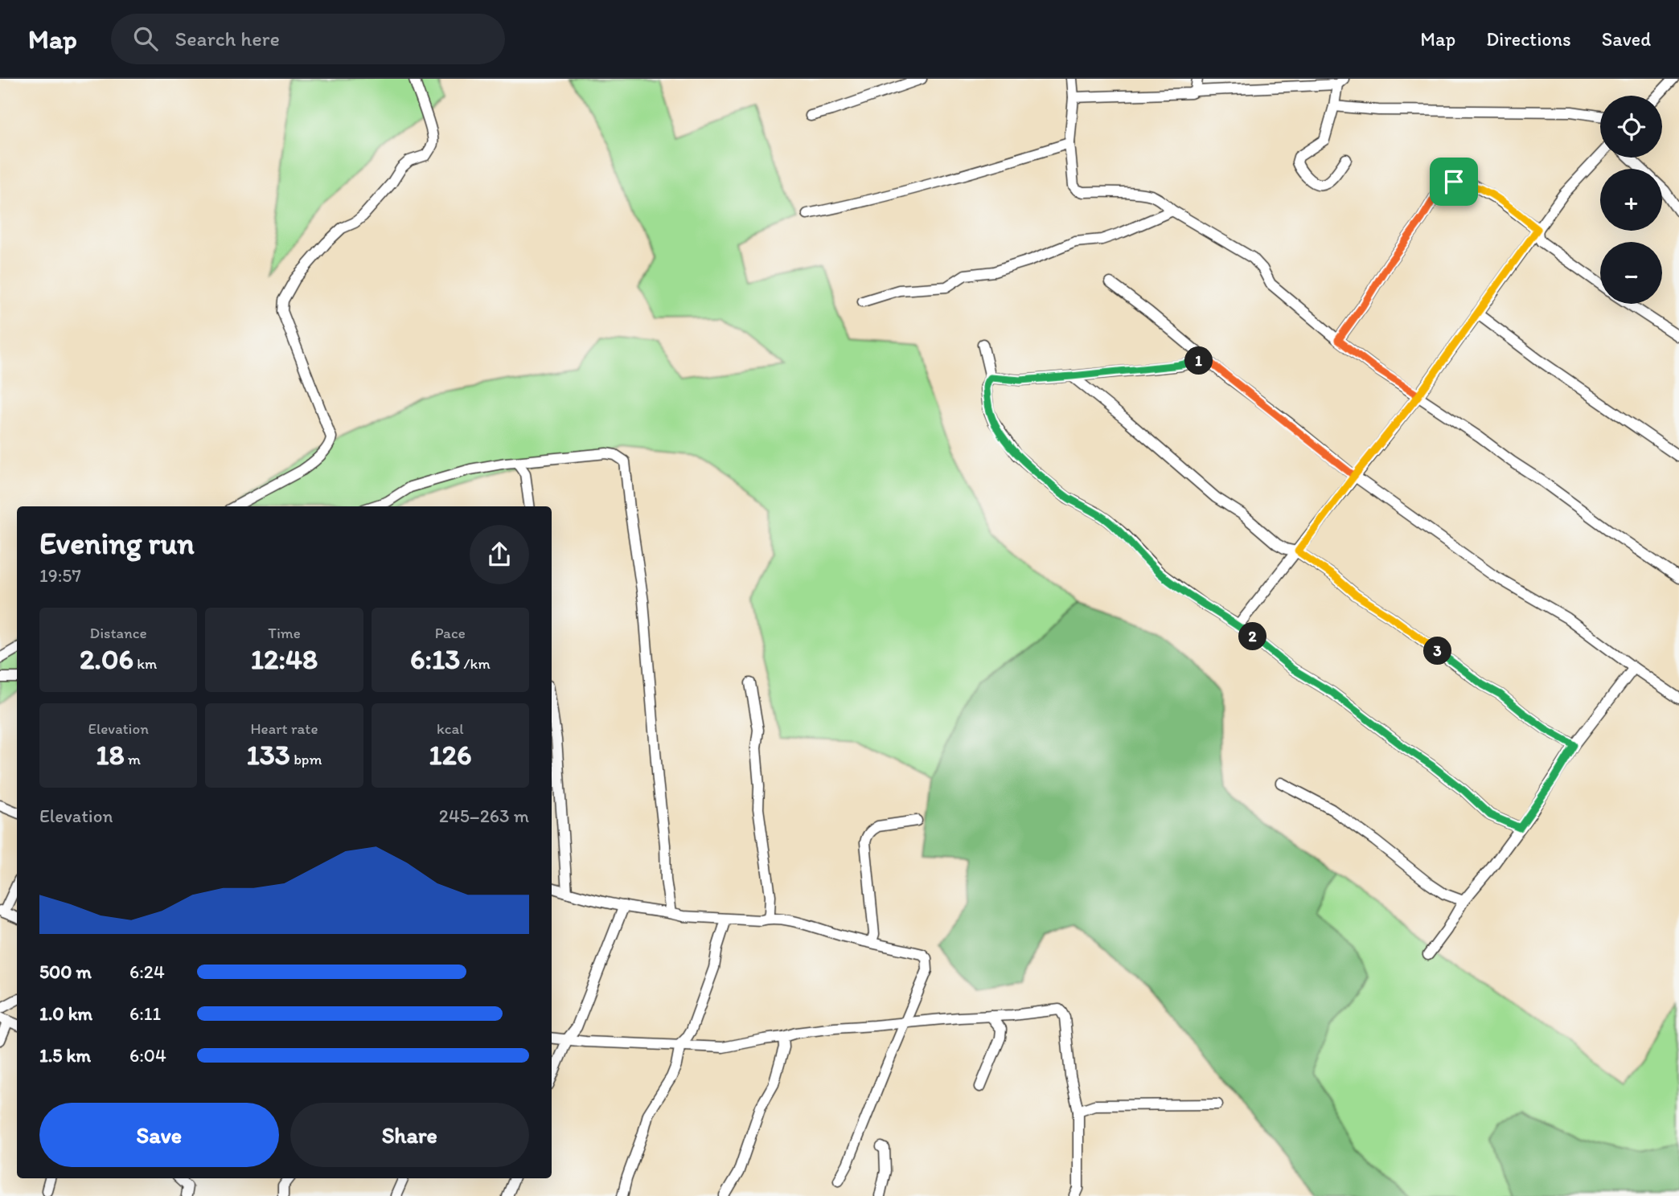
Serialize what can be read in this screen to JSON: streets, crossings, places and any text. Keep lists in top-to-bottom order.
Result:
{
  "page": {
    "header": "Map",
    "search": "Search here",
    "nav": ["Map", "Directions", "Saved"],
    "map_buttons": ["+", "−"],
    "pins": ["1", "2", "3"],
    "heading": ["Evening run", "19:57"],
    "stats": [
      ["Distance", "2.06 km"],
      ["Time", "12:48"],
      ["Pace", "6:13 /km"],
      ["Elevation", "18 m"],
      ["Heart rate", "133 bpm"],
      ["kcal", "126"]
    ],
    "chart": ["Elevation", "245–263 m"],
    "list": [
      {
        "name": "500 m",
        "note": "6:24"
      },
      {
        "name": "1.0 km",
        "note": "6:11"
      },
      {
        "name": "1.5 km",
        "note": "6:04"
      }
    ],
    "buttons": ["Save", "Share"]
  }
}
